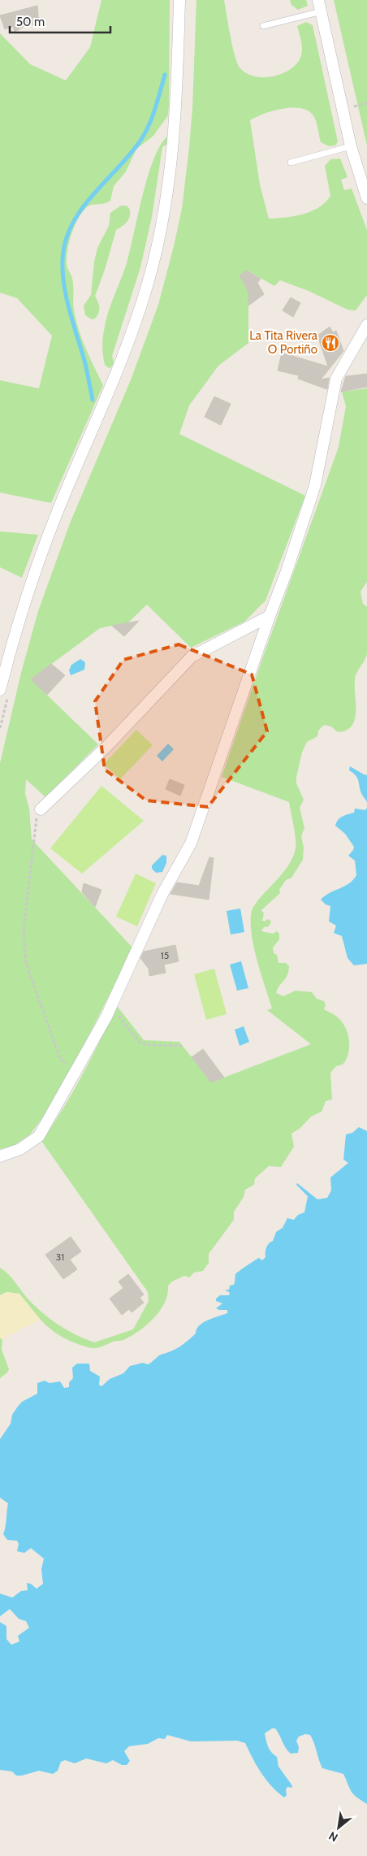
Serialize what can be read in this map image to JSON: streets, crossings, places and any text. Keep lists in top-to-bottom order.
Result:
{
  "places": {
    "restaurant": ["La Tita Rivera O Portiño"]
  },
  "house_numbers": ["15", "31"],
  "scale_bar": "50 m",
  "north": "bottom left"
}
